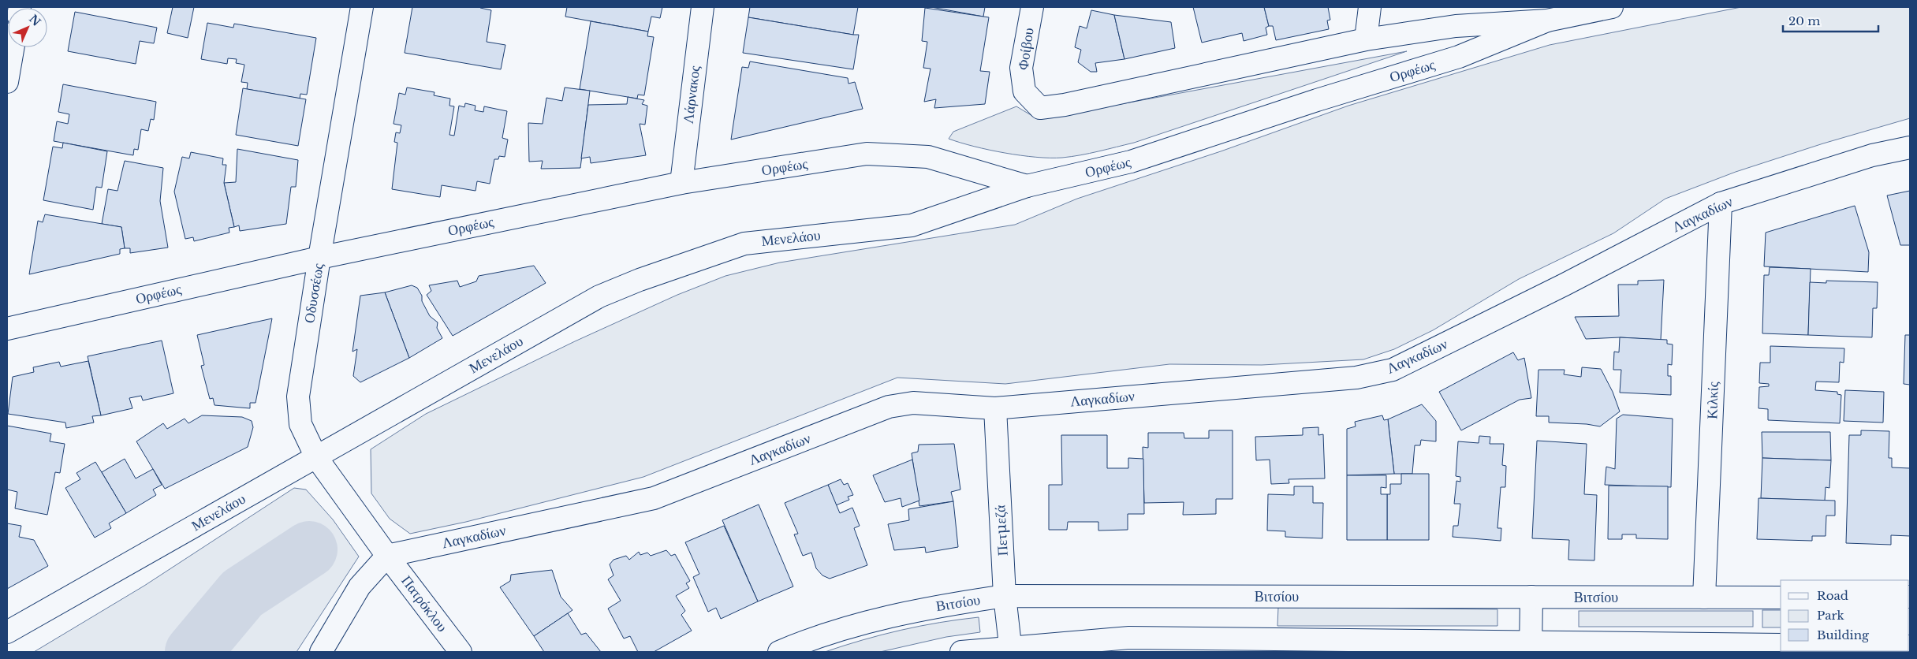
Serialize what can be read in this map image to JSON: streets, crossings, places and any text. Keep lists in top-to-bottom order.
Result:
{
  "streets": {
    "street": [
      "Φοίβου",
      "Ορφέως",
      "Λάρνακος",
      "Λαγκαδίων",
      "Μενελάου",
      "Οδυσσέως",
      "Κιλκίς",
      "Πετμεζά",
      "Βιτσίου",
      "Πατρόκλου"
    ]
  },
  "crossings": [
    ["Φοίβου", "Ορφέως"],
    ["Ορφέως", "Λάρνακος"],
    ["Ορφέως", "Μενελάου"],
    ["Ορφέως", "Οδυσσέως"],
    ["Λαγκαδίων", "Οδυσσέως"],
    ["Λαγκαδίων", "Κιλκίς"],
    ["Λαγκαδίων", "Πετμεζά"],
    ["Λαγκαδίων", "Πατρόκλου"],
    ["Μενελάου", "Οδυσσέως"],
    ["Οδυσσέως", "Πατρόκλου"],
    ["Κιλκίς", "Βιτσίου"],
    ["Πετμεζά", "Βιτσίου"]
  ],
  "legend": ["Road", "Park", "Building"],
  "scale_bar": "20 m",
  "north": "top right"
}
